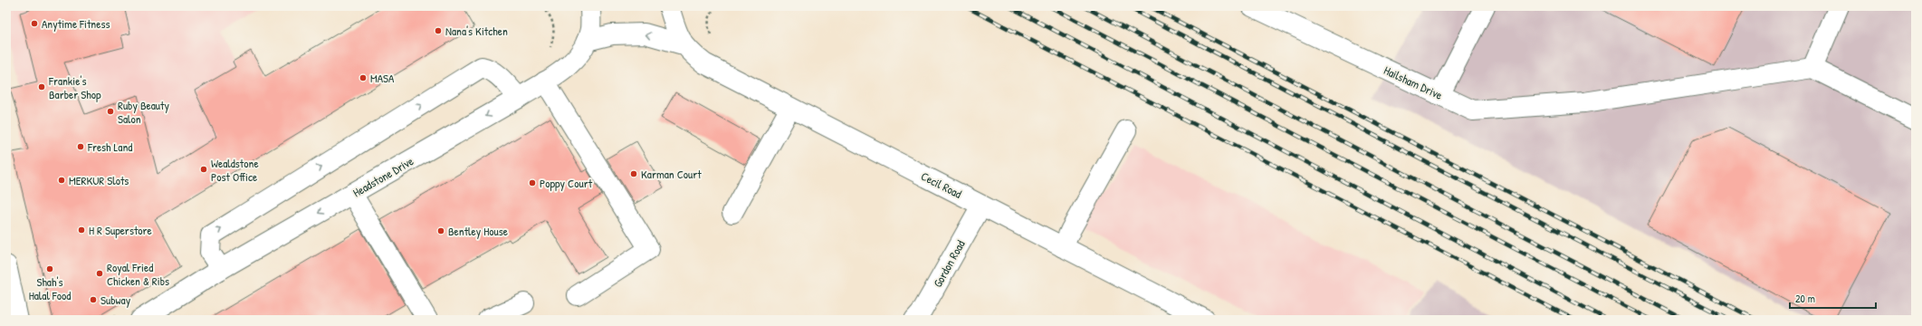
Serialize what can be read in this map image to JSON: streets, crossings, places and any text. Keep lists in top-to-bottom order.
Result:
{
  "streets": {
    "street": [
      "Hailsham Drive",
      "Headstone Drive",
      "Cecil Road",
      "Gordon Road"
    ]
  },
  "crossings": [
    ["Headstone Drive", "Cecil Road"],
    ["Cecil Road", "Gordon Road"]
  ],
  "one_way": ["Headstone Drive"],
  "places": [
    "Anytime Fitness",
    "Nana's Kitchen",
    "MASA",
    "Frankie's Barber Shop",
    "Ruby Beauty Salon",
    "Fresh Land",
    "Wealdstone Post Office",
    "Karman Court",
    "MERKUR Slots",
    "Poppy Court",
    "H R Superstore",
    "Bentley House",
    "Shah's Halal Food",
    "Royal Fried Chicken & Ribs",
    "Subway"
  ],
  "scale_bar": "20 m"
}
